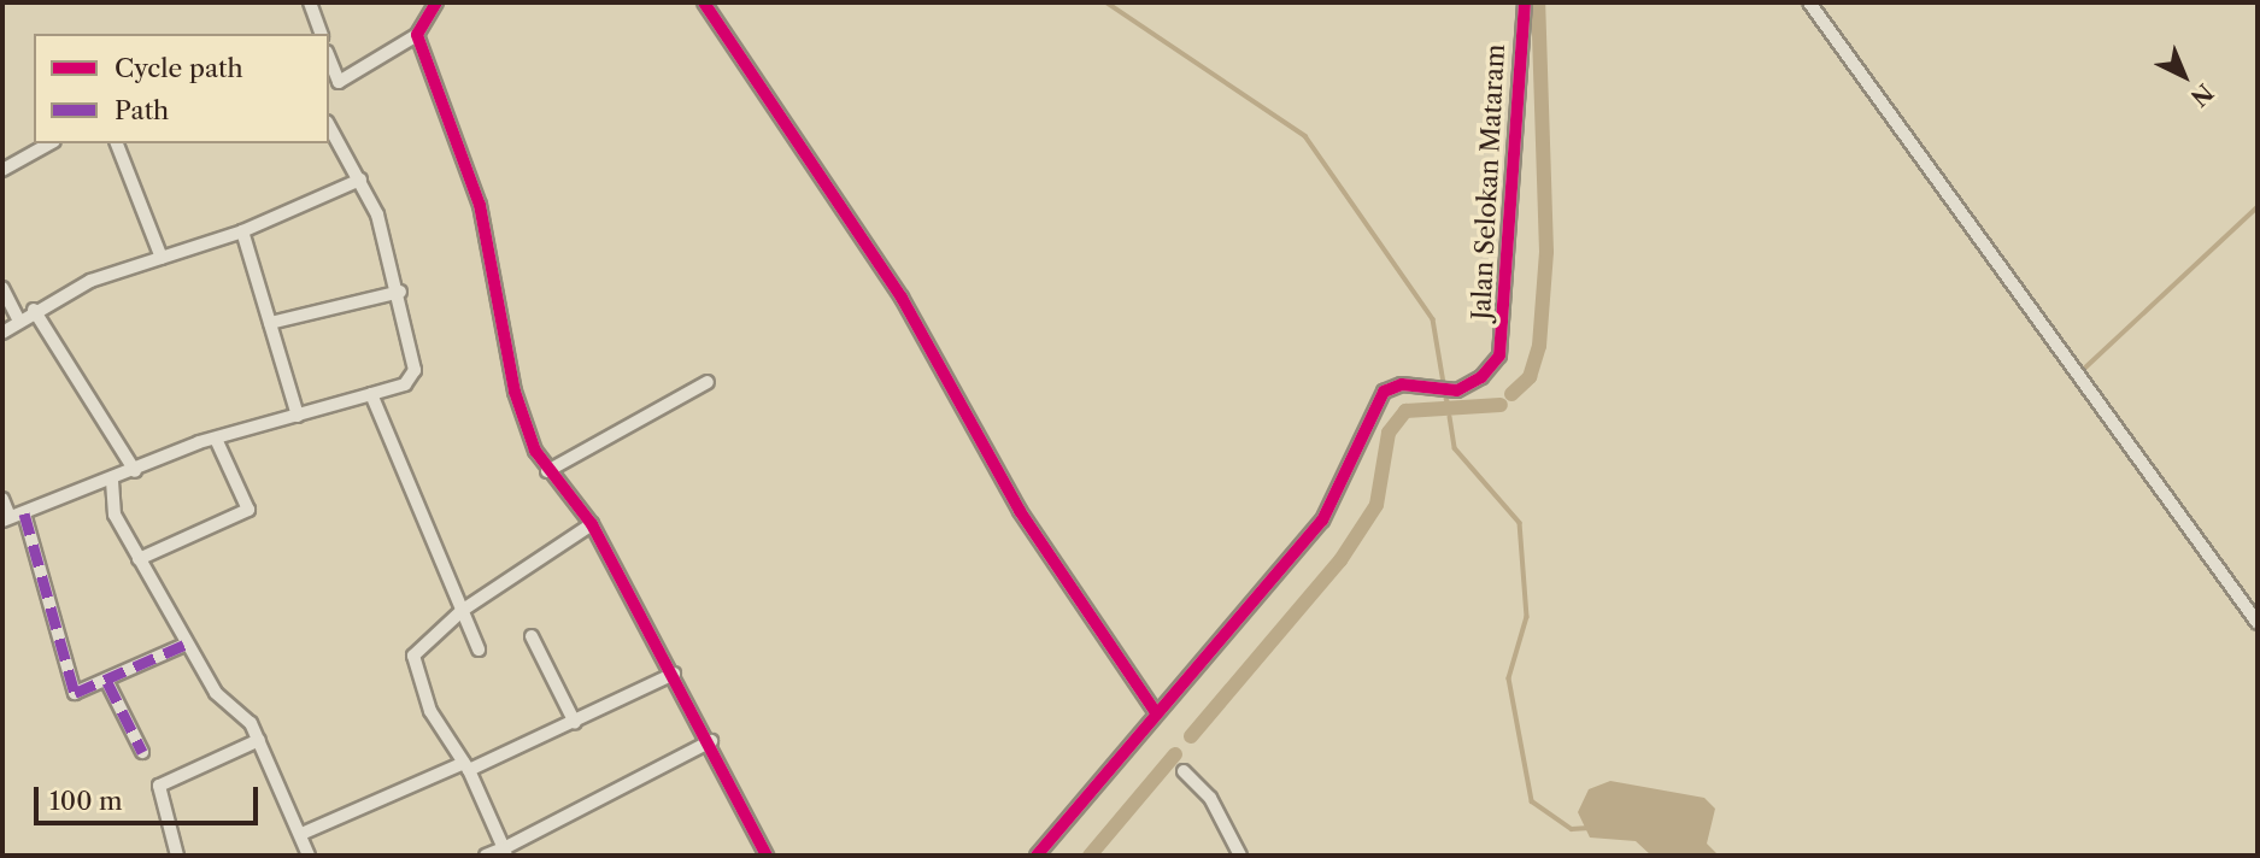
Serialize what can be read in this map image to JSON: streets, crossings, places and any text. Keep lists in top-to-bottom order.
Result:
{
  "streets": {
    "street": ["Jalan Selokan Mataram"]
  },
  "legend": ["Cycle path", "Path"],
  "scale_bar": "100 m",
  "north": "bottom right"
}
